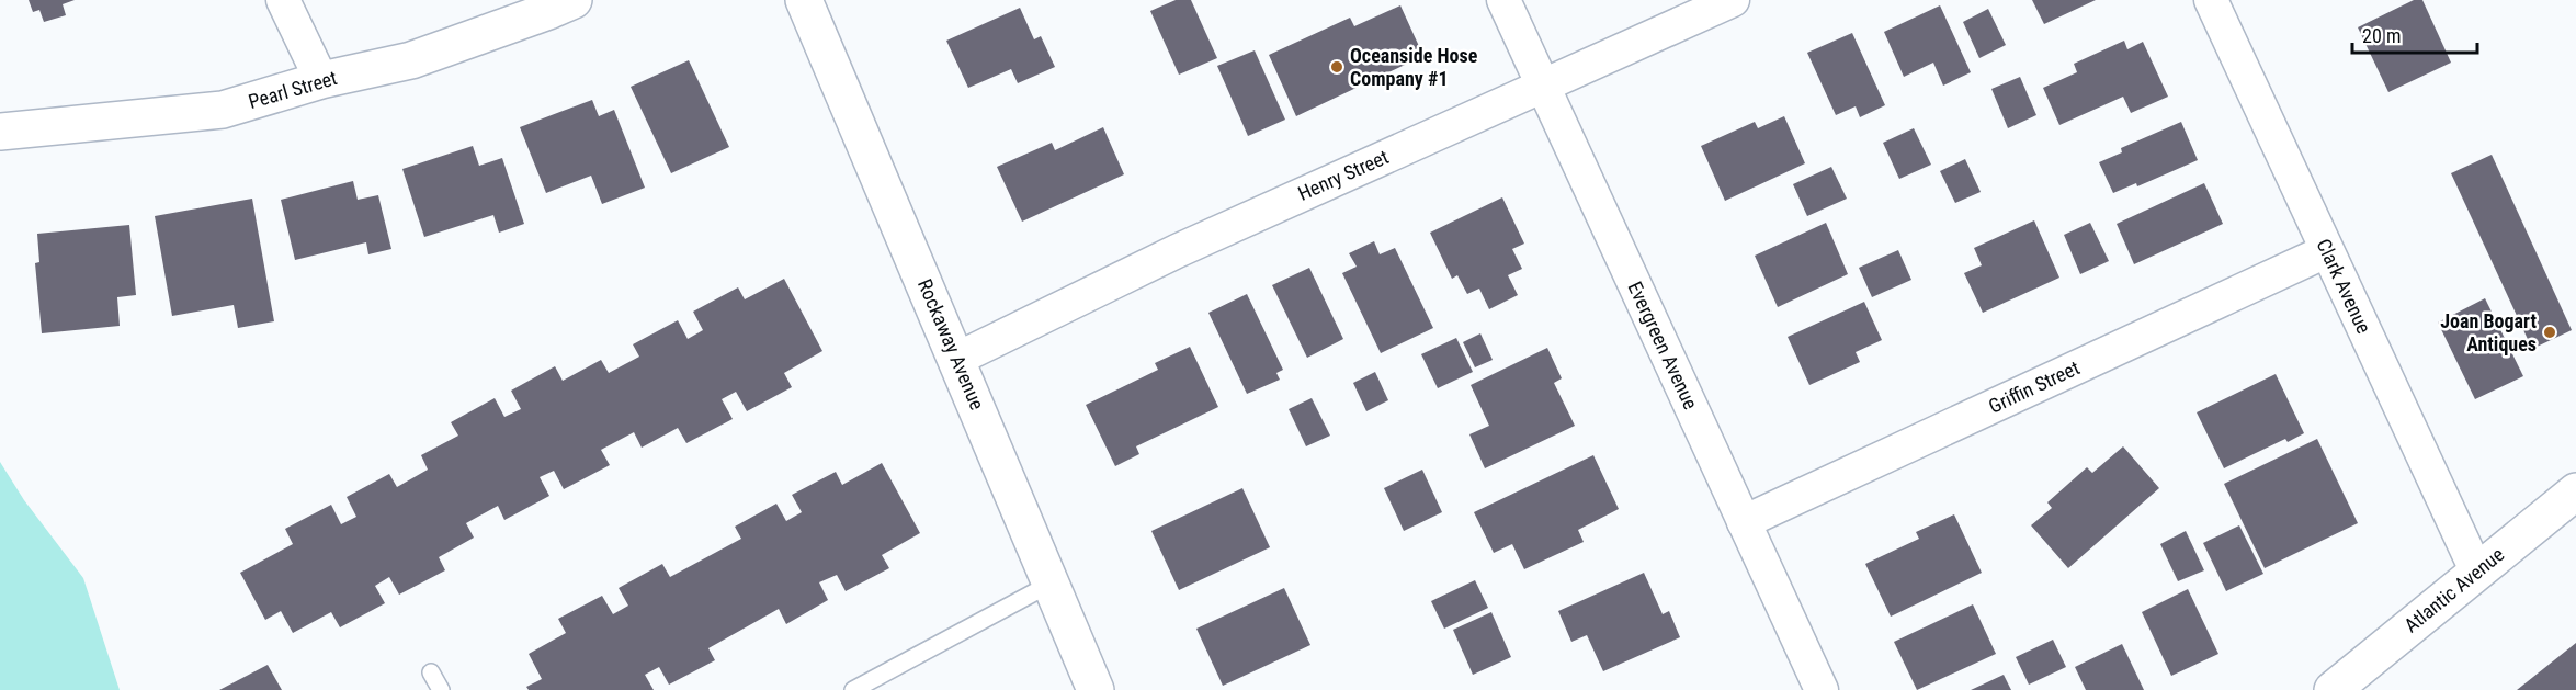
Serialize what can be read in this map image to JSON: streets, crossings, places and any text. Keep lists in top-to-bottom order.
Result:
{
  "streets": {
    "main road": ["Pearl Street", "Rockaway Avenue", "Atlantic Avenue"],
    "street": [
      "Henry Street",
      "Clark Avenue",
      "Evergreen Avenue",
      "Griffin Street"
    ]
  },
  "crossings": [
    ["Henry Street", "Rockaway Avenue"],
    ["Henry Street", "Evergreen Avenue"],
    ["Clark Avenue", "Griffin Street"],
    ["Clark Avenue", "Atlantic Avenue"],
    ["Evergreen Avenue", "Griffin Street"]
  ],
  "places": ["Oceanside Hose Company #1", "Joan Bogart Antiques"],
  "scale_bar": "20 m"
}
